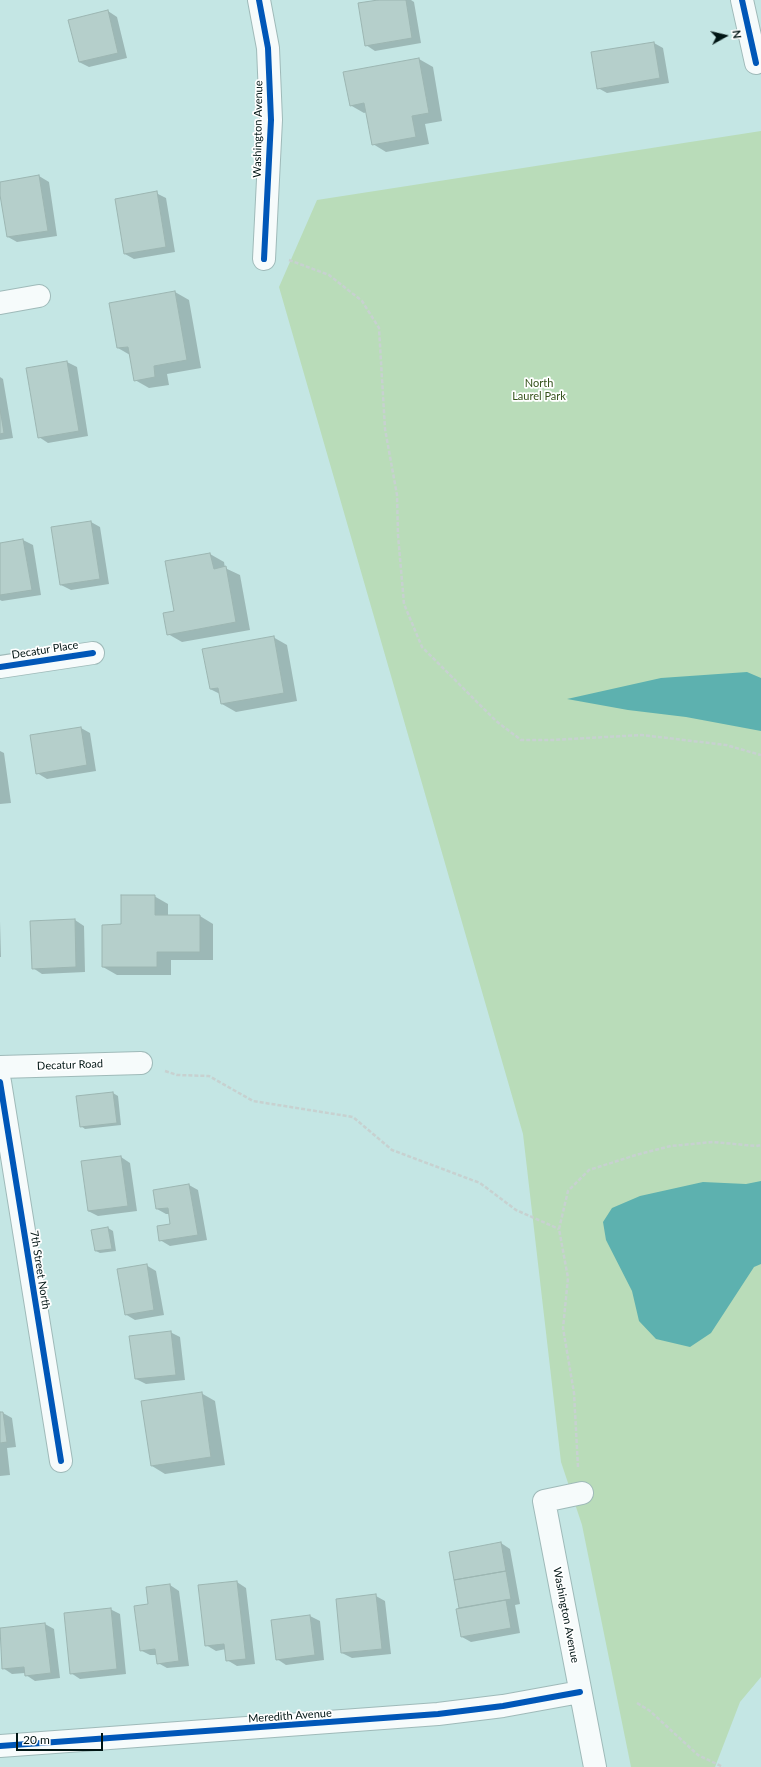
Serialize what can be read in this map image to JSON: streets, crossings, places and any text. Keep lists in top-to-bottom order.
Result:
{
  "streets": {
    "street": [
      "Washington Avenue",
      "Decatur Place",
      "Decatur Road",
      "7th Street North",
      "Meredith Avenue"
    ]
  },
  "crossings": [
    ["Washington Avenue", "Meredith Avenue"]
  ],
  "parks": ["North Laurel Park"],
  "scale_bar": "20 m",
  "north": "right"
}
